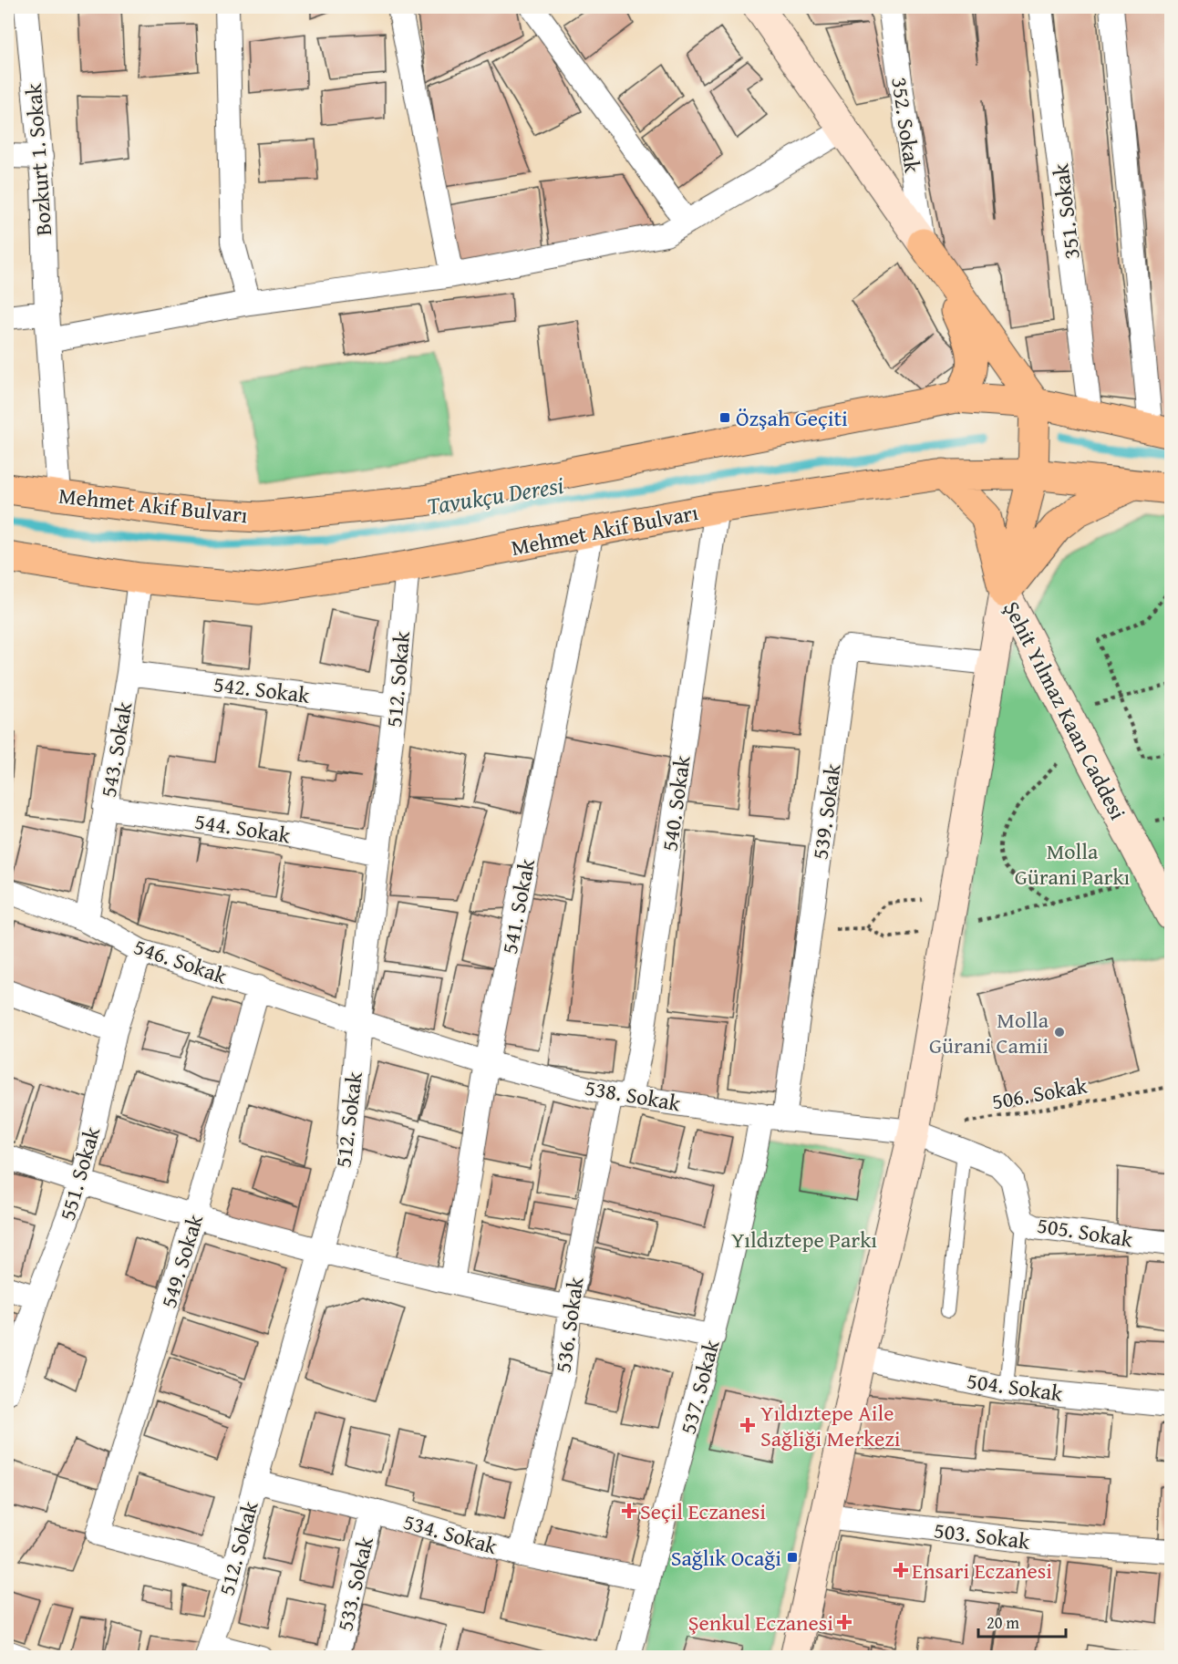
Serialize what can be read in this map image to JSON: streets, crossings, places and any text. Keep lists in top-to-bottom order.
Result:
{
  "streets": {
    "main road": ["Mehmet Akif Bulvarı"],
    "street": [
      "352. Sokak",
      "Bozkurt 1. Sokak",
      "351. Sokak",
      "512. Sokak",
      "542. Sokak",
      "Şehit Yılmaz Kaan Caddesi",
      "543. Sokak",
      "540. Sokak",
      "539. Sokak",
      "544. Sokak",
      "541. Sokak",
      "546. Sokak",
      "538. Sokak",
      "551. Sokak",
      "505. Sokak",
      "549. Sokak",
      "536. Sokak",
      "537. Sokak",
      "504. Sokak",
      "534. Sokak",
      "503. Sokak",
      "533. Sokak"
    ],
    "path": ["506. Sokak"]
  },
  "crossings": [
    ["Bozkurt 1. Sokak", "Mehmet Akif Bulvarı"],
    ["351. Sokak", "Mehmet Akif Bulvarı"],
    ["Mehmet Akif Bulvarı", "512. Sokak"],
    ["Mehmet Akif Bulvarı", "543. Sokak"],
    ["Mehmet Akif Bulvarı", "540. Sokak"],
    ["Mehmet Akif Bulvarı", "541. Sokak"],
    ["512. Sokak", "542. Sokak"],
    ["512. Sokak", "544. Sokak"],
    ["512. Sokak", "546. Sokak"],
    ["512. Sokak", "538. Sokak"],
    ["512. Sokak", "549. Sokak"],
    ["512. Sokak", "534. Sokak"],
    ["542. Sokak", "543. Sokak"],
    ["543. Sokak", "544. Sokak"],
    ["543. Sokak", "546. Sokak"],
    ["540. Sokak", "538. Sokak"],
    ["540. Sokak", "536. Sokak"],
    ["539. Sokak", "538. Sokak"],
    ["541. Sokak", "538. Sokak"],
    ["546. Sokak", "538. Sokak"],
    ["546. Sokak", "551. Sokak"],
    ["546. Sokak", "549. Sokak"],
    ["538. Sokak", "505. Sokak"],
    ["538. Sokak", "536. Sokak"],
    ["538. Sokak", "537. Sokak"],
    ["536. Sokak", "534. Sokak"],
    ["537. Sokak", "534. Sokak"],
    ["534. Sokak", "533. Sokak"]
  ],
  "water": ["Tavukçu Deresi"],
  "parks": ["Molla Gürani Parkı", "Yıldıztepe Parkı"],
  "places": {
    "transit": ["Özşah Geçiti", "Sağlık Ocaği"],
    "other": ["Molla Gürani Camii"],
    "health": [
      "Yıldıztepe Aile Sağliği Merkezi",
      "Seçil Eczanesi",
      "Ensari Eczanesi",
      "Şenkul Eczanesi"
    ]
  },
  "scale_bar": "20 m"
}
